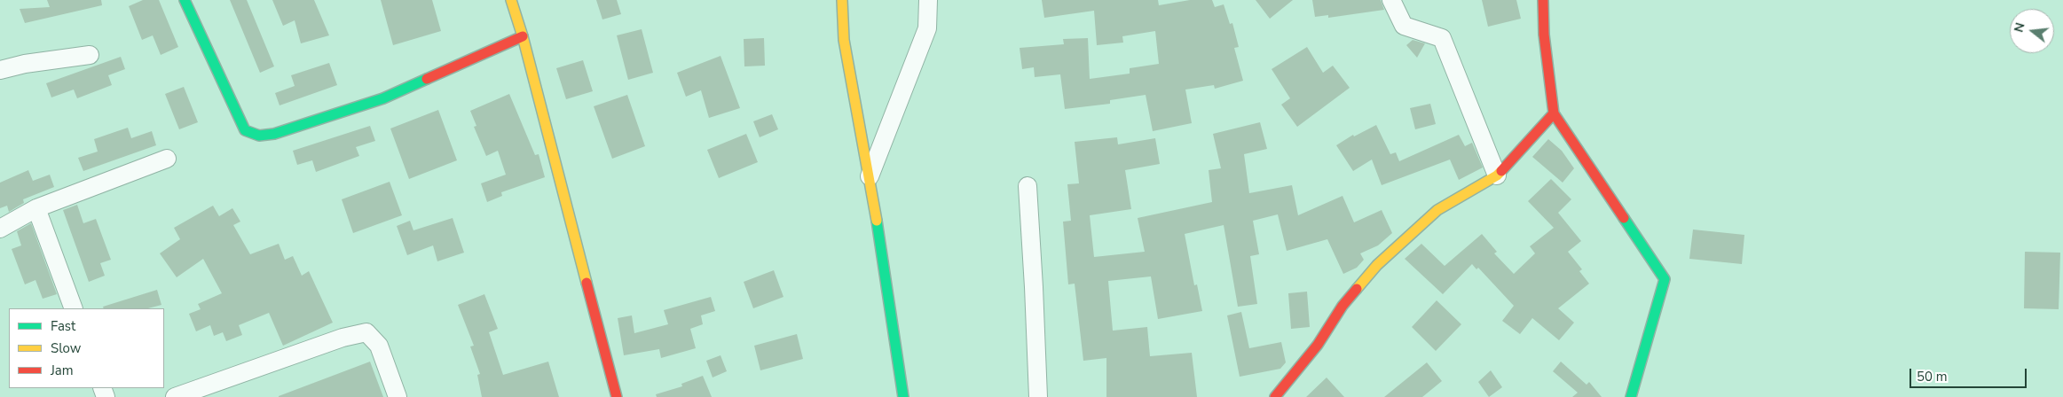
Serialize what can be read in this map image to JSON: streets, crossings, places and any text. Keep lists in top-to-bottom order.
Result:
{
  "legend": ["Fast", "Slow", "Jam"],
  "scale_bar": "50 m",
  "north": "left"
}
